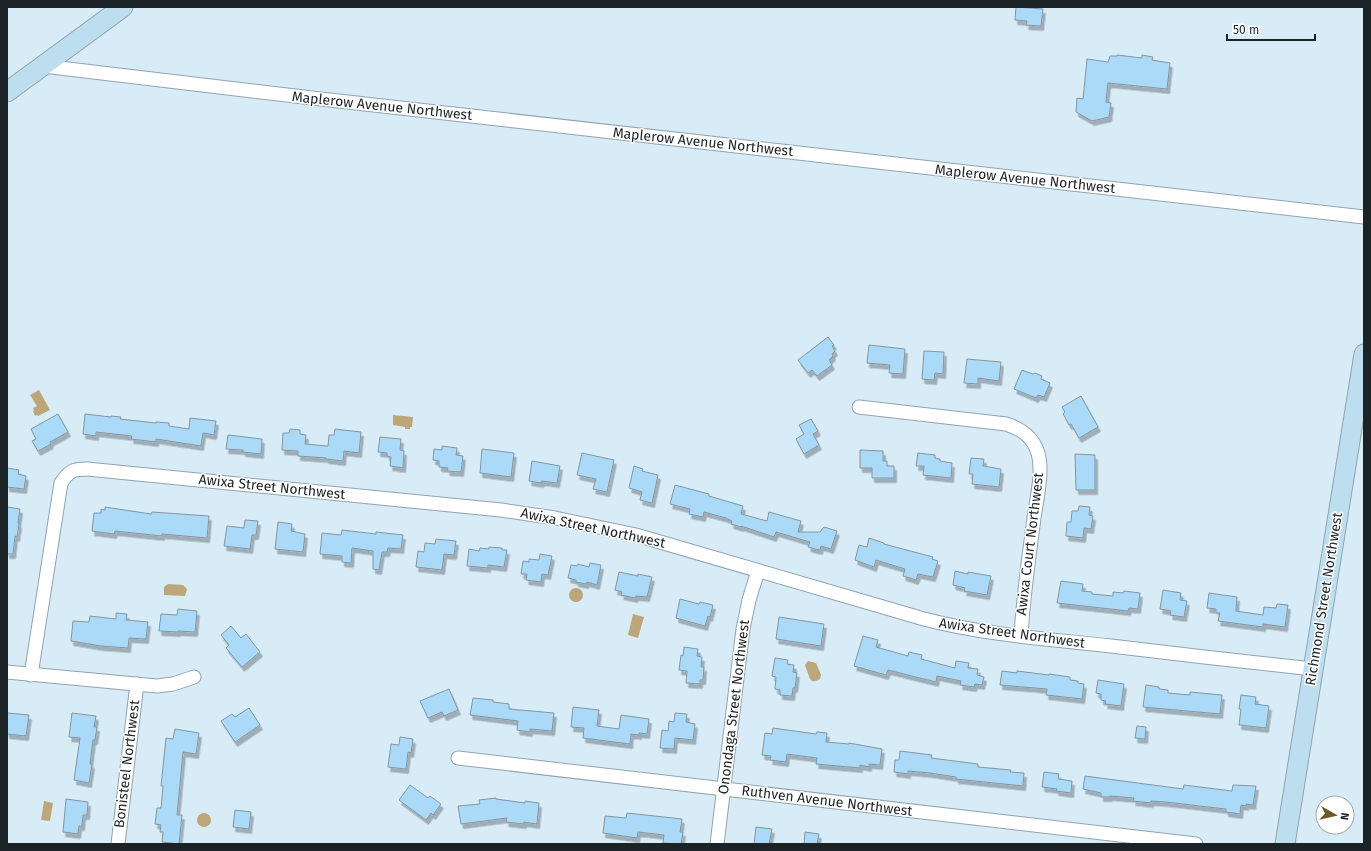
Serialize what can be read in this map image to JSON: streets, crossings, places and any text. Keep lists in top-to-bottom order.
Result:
{
  "streets": {
    "street": [
      "Maplerow Avenue Northwest",
      "Awixa Street Northwest",
      "Awixa Court Northwest",
      "Richmond Street Northwest",
      "Onondaga Street Northwest",
      "Bonisteel Northwest",
      "Ruthven Avenue Northwest"
    ]
  },
  "crossings": [
    ["Awixa Street Northwest", "Awixa Court Northwest"],
    ["Awixa Street Northwest", "Richmond Street Northwest"],
    ["Awixa Street Northwest", "Onondaga Street Northwest"],
    ["Onondaga Street Northwest", "Ruthven Avenue Northwest"]
  ],
  "scale_bar": "50 m",
  "north": "right"
}
